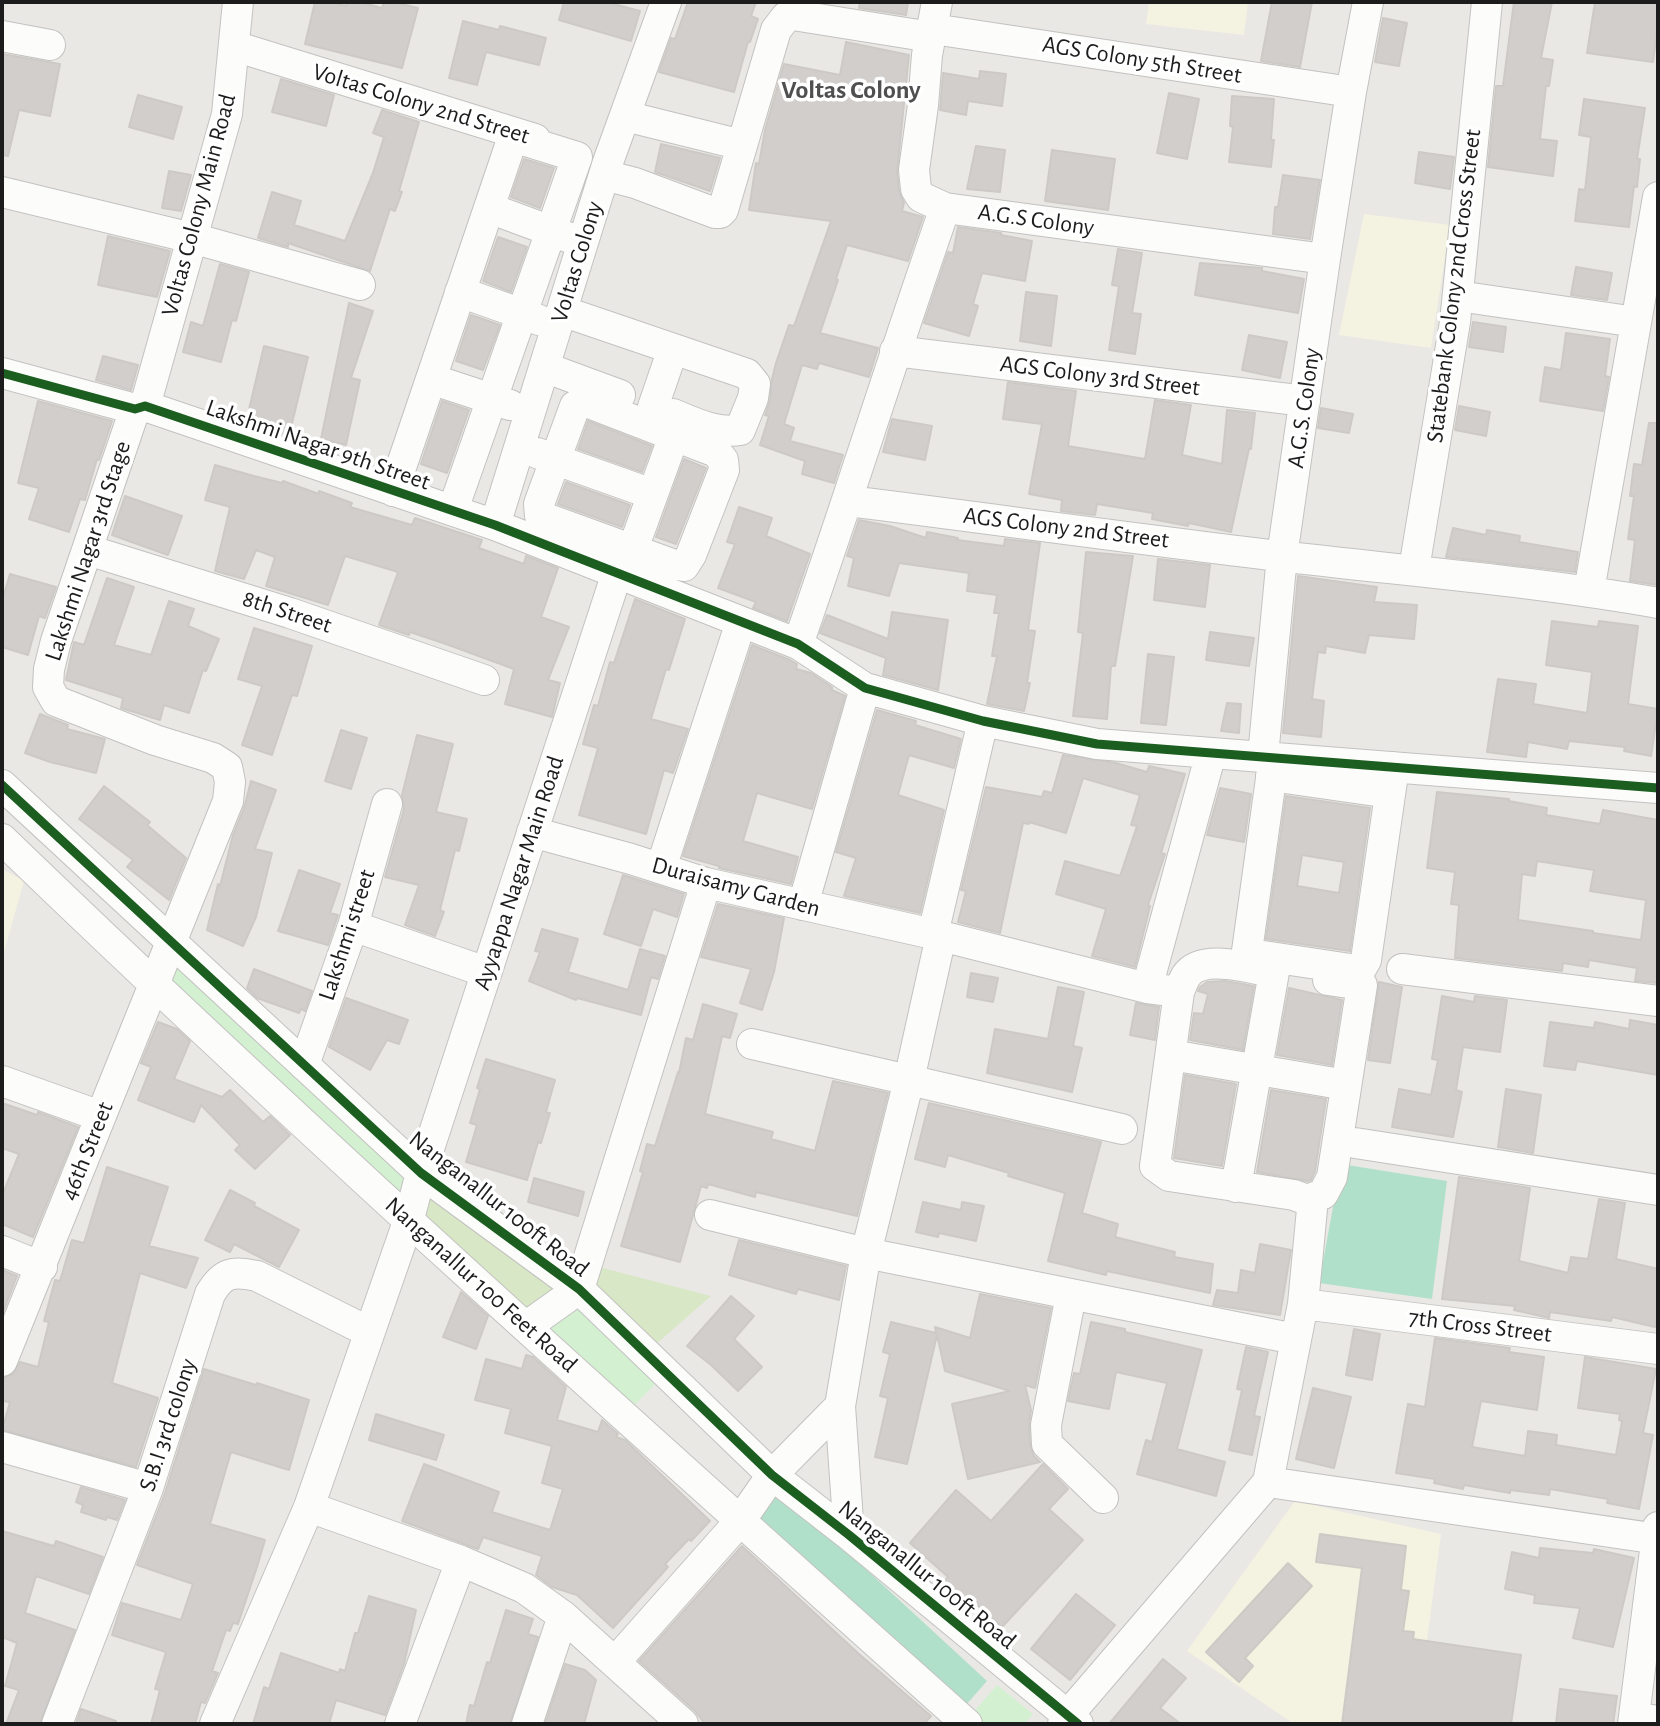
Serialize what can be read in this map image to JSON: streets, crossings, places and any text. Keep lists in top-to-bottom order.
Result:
{
  "streets": {
    "street": [
      "AGS Colony 5th Street",
      "Voltas Colony 2nd Street",
      "Voltas Colony Main Road",
      "A.G.S Colony",
      "Voltas Colony",
      "Statebank Colony 2nd Cross Street",
      "AGS Colony 3rd Street",
      "A.G.S. Colony",
      "Lakshmi Nagar 9th Street",
      "AGS Colony 2nd Street",
      "Lakshmi Nagar 3rd Stage",
      "8th Street",
      "Ayyappa Nagar Main Road",
      "Duraisamy Garden",
      "Lakshmi street",
      "46th Street",
      "Nanganallur 100ft Road",
      "Nanganallur 100 Feet Road",
      "7th Cross Street",
      "S.B.I 3rd colony"
    ]
  },
  "crossings": [
    ["AGS Colony 5th Street", "Voltas Colony 2nd Street"],
    ["Voltas Colony 2nd Street", "Voltas Colony Main Road"],
    ["Voltas Colony 2nd Street", "Voltas Colony"],
    ["Voltas Colony Main Road", "Lakshmi Nagar 9th Street"],
    ["Voltas Colony Main Road", "Lakshmi Nagar 3rd Stage"],
    ["A.G.S Colony", "AGS Colony 3rd Street"],
    ["A.G.S Colony", "A.G.S. Colony"],
    ["A.G.S Colony", "AGS Colony 2nd Street"],
    ["Voltas Colony", "Lakshmi Nagar 9th Street"],
    ["Statebank Colony 2nd Cross Street", "AGS Colony 2nd Street"],
    ["AGS Colony 3rd Street", "A.G.S. Colony"],
    ["A.G.S. Colony", "AGS Colony 2nd Street"],
    ["Lakshmi Nagar 9th Street", "Lakshmi Nagar 3rd Stage"],
    ["Lakshmi Nagar 9th Street", "Ayyappa Nagar Main Road"],
    ["Lakshmi Nagar 3rd Stage", "8th Street"],
    ["Lakshmi Nagar 3rd Stage", "46th Street"],
    ["Lakshmi Nagar 3rd Stage", "Nanganallur 100ft Road"],
    ["Ayyappa Nagar Main Road", "Duraisamy Garden"],
    ["Ayyappa Nagar Main Road", "Nanganallur 100ft Road"],
    ["Ayyappa Nagar Main Road", "Nanganallur 100 Feet Road"],
    ["Ayyappa Nagar Main Road", "S.B.I 3rd colony"],
    ["Lakshmi street", "Nanganallur 100ft Road"],
    ["46th Street", "Nanganallur 100ft Road"],
    ["46th Street", "Nanganallur 100 Feet Road"]
  ],
  "districts": ["Voltas Colony"]
}
